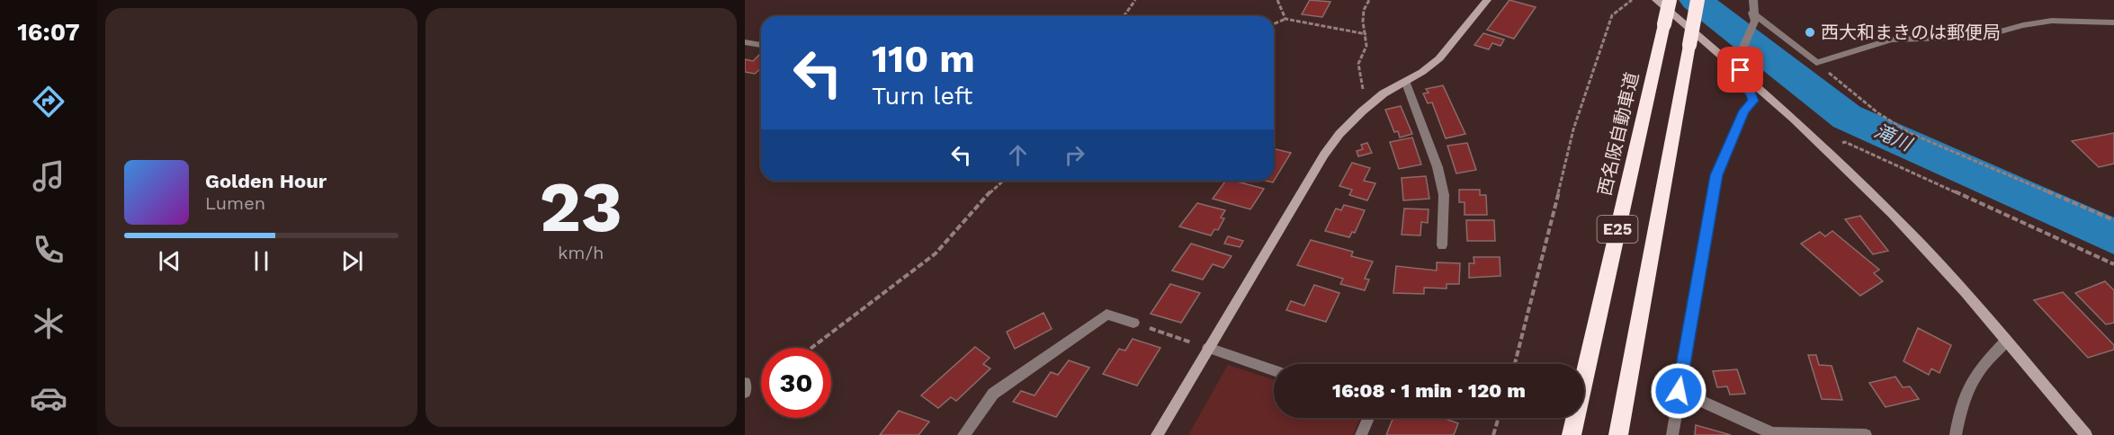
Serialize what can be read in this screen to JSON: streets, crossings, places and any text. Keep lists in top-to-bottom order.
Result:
{
  "streets": {
    "highway": ["西名阪自動車道", "E25"]
  },
  "water": ["滝川"],
  "places": ["西大和まきのは郵便局"],
  "page": {
    "tabs": "16:07",
    "tile": ["23", "km/h"],
    "turn": ["110 m", "Turn left"],
    "song": ["Golden Hour", "Lumen"],
    "limit": "30",
    "trip": "16:08 · 1 min · 120 m"
  }
}
